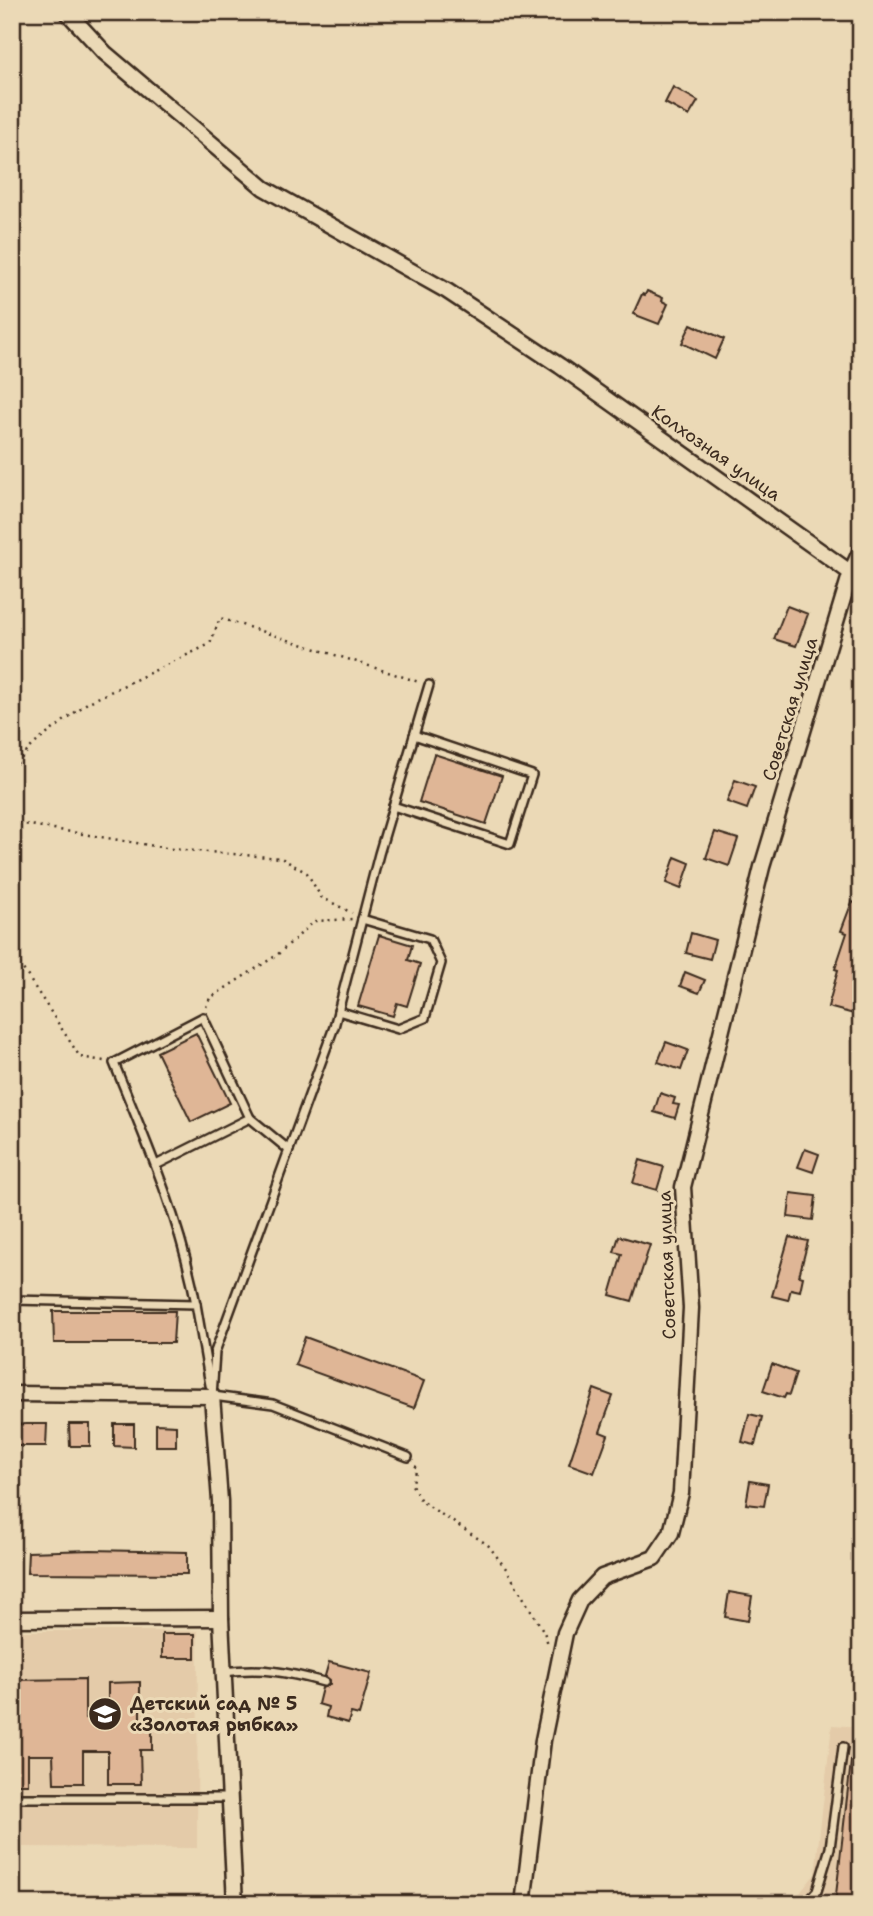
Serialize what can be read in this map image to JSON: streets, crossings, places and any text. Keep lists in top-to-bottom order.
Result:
{
  "streets": {
    "street": ["Колхозная улица", "Советская улица"]
  },
  "crossings": [
    ["Колхозная улица", "Советская улица"]
  ],
  "places": {
    "school or university": ["Детский сад № 5 «Золотая рыбка»"]
  }
}
